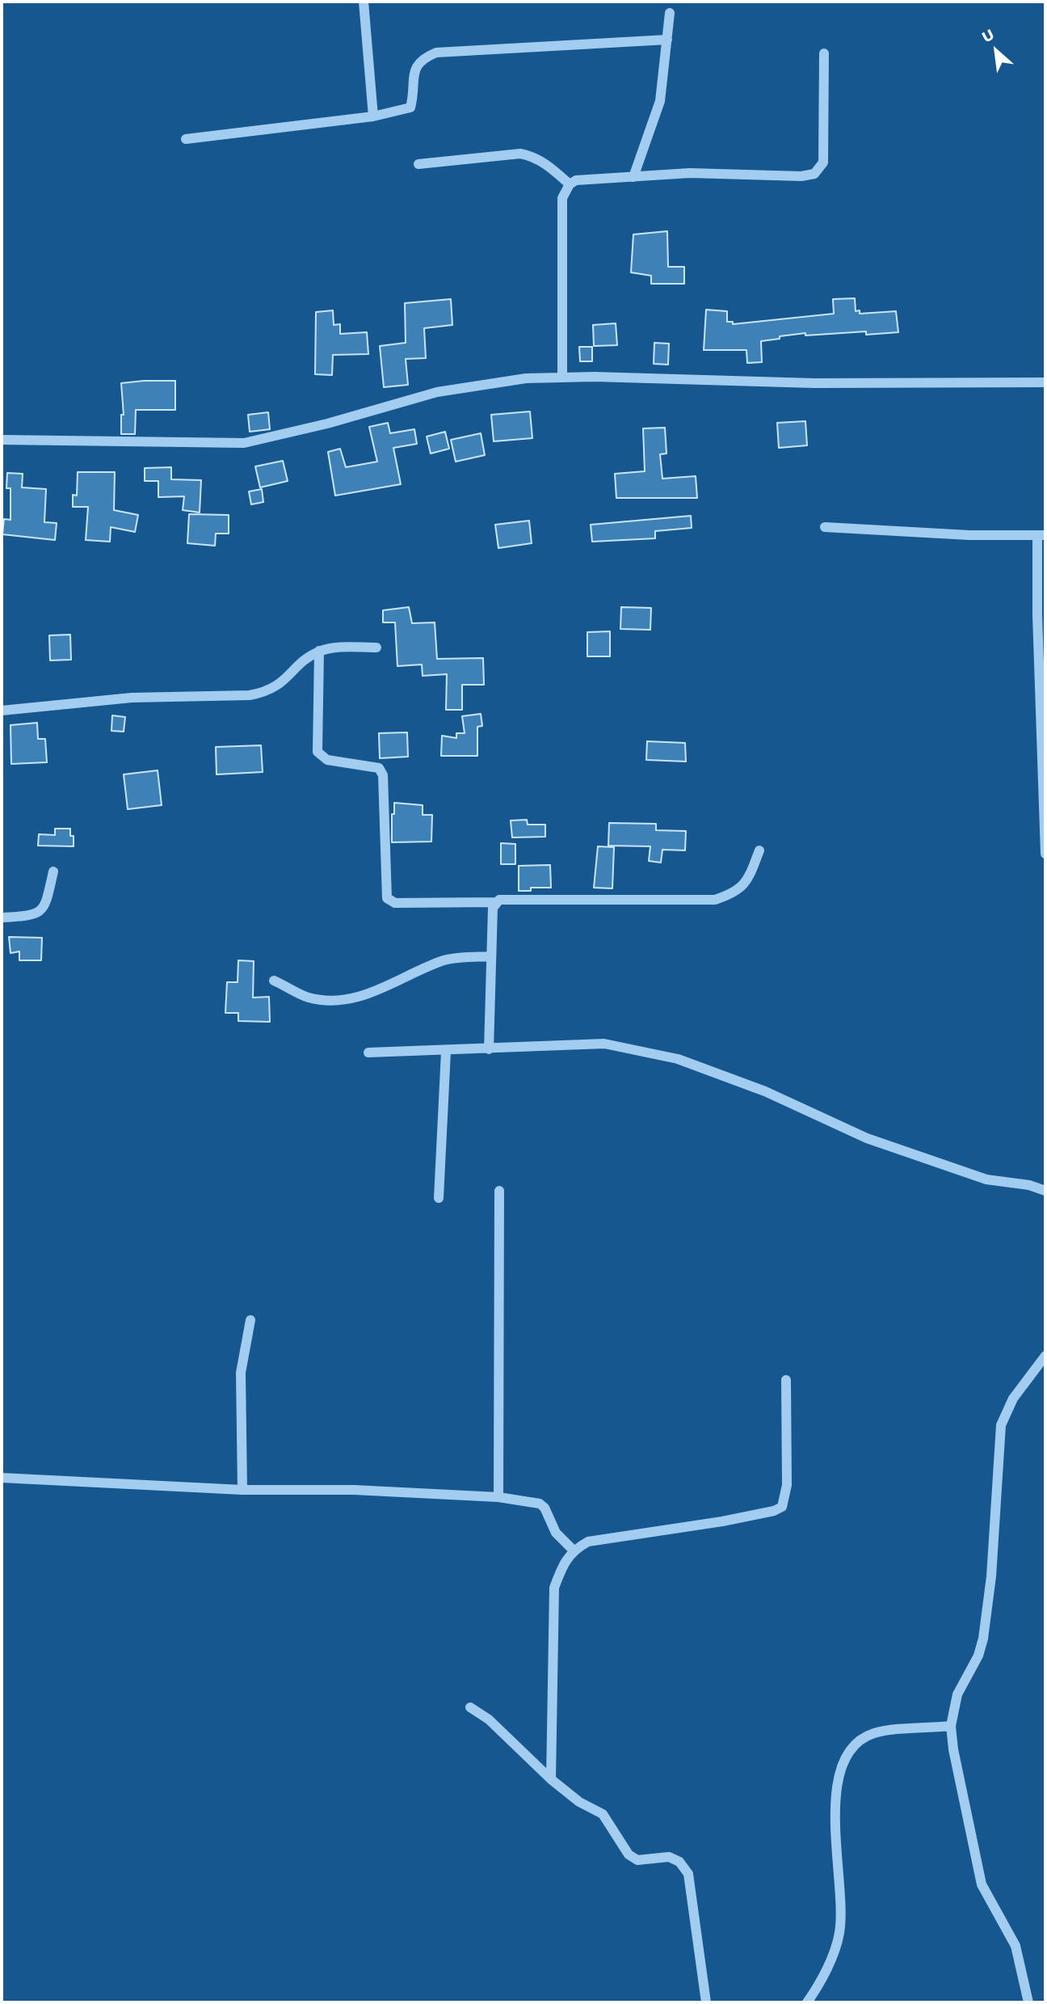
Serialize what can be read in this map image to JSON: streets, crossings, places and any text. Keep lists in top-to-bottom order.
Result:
{
  "north": "top left"
}
